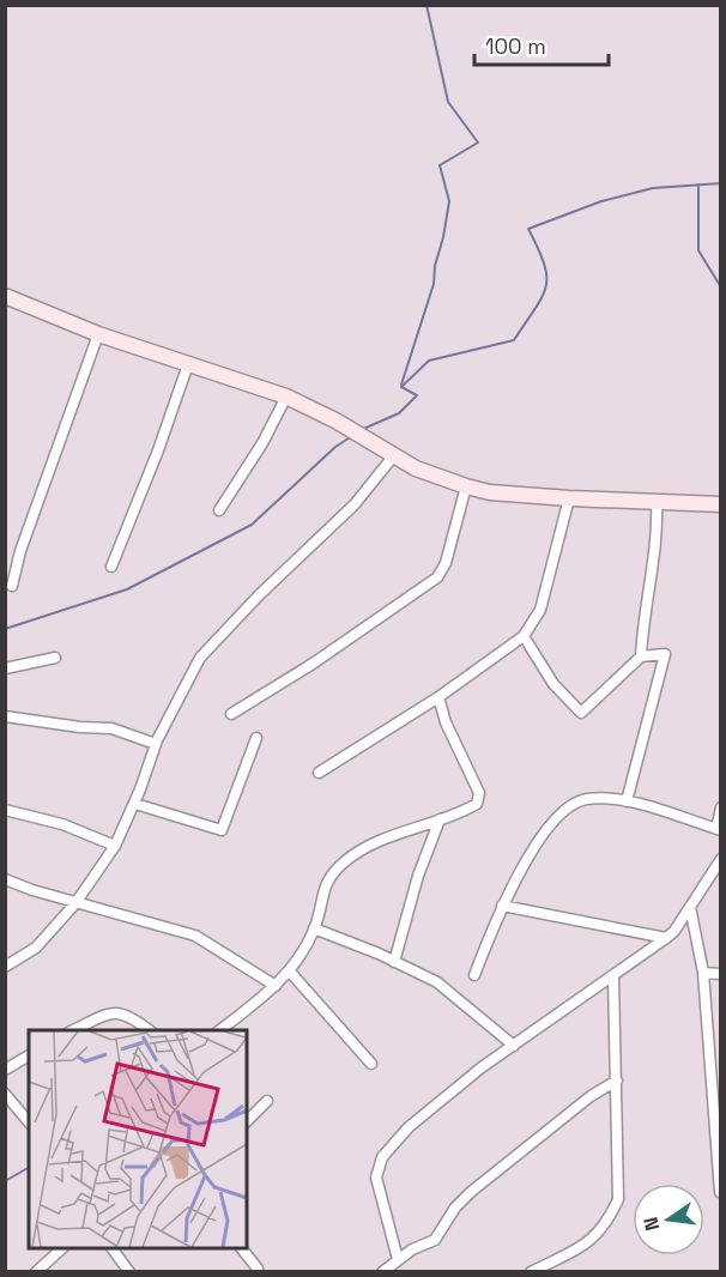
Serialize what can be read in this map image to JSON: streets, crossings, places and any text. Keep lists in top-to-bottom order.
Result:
{
  "scale_bar": "100 m",
  "north": "left"
}
